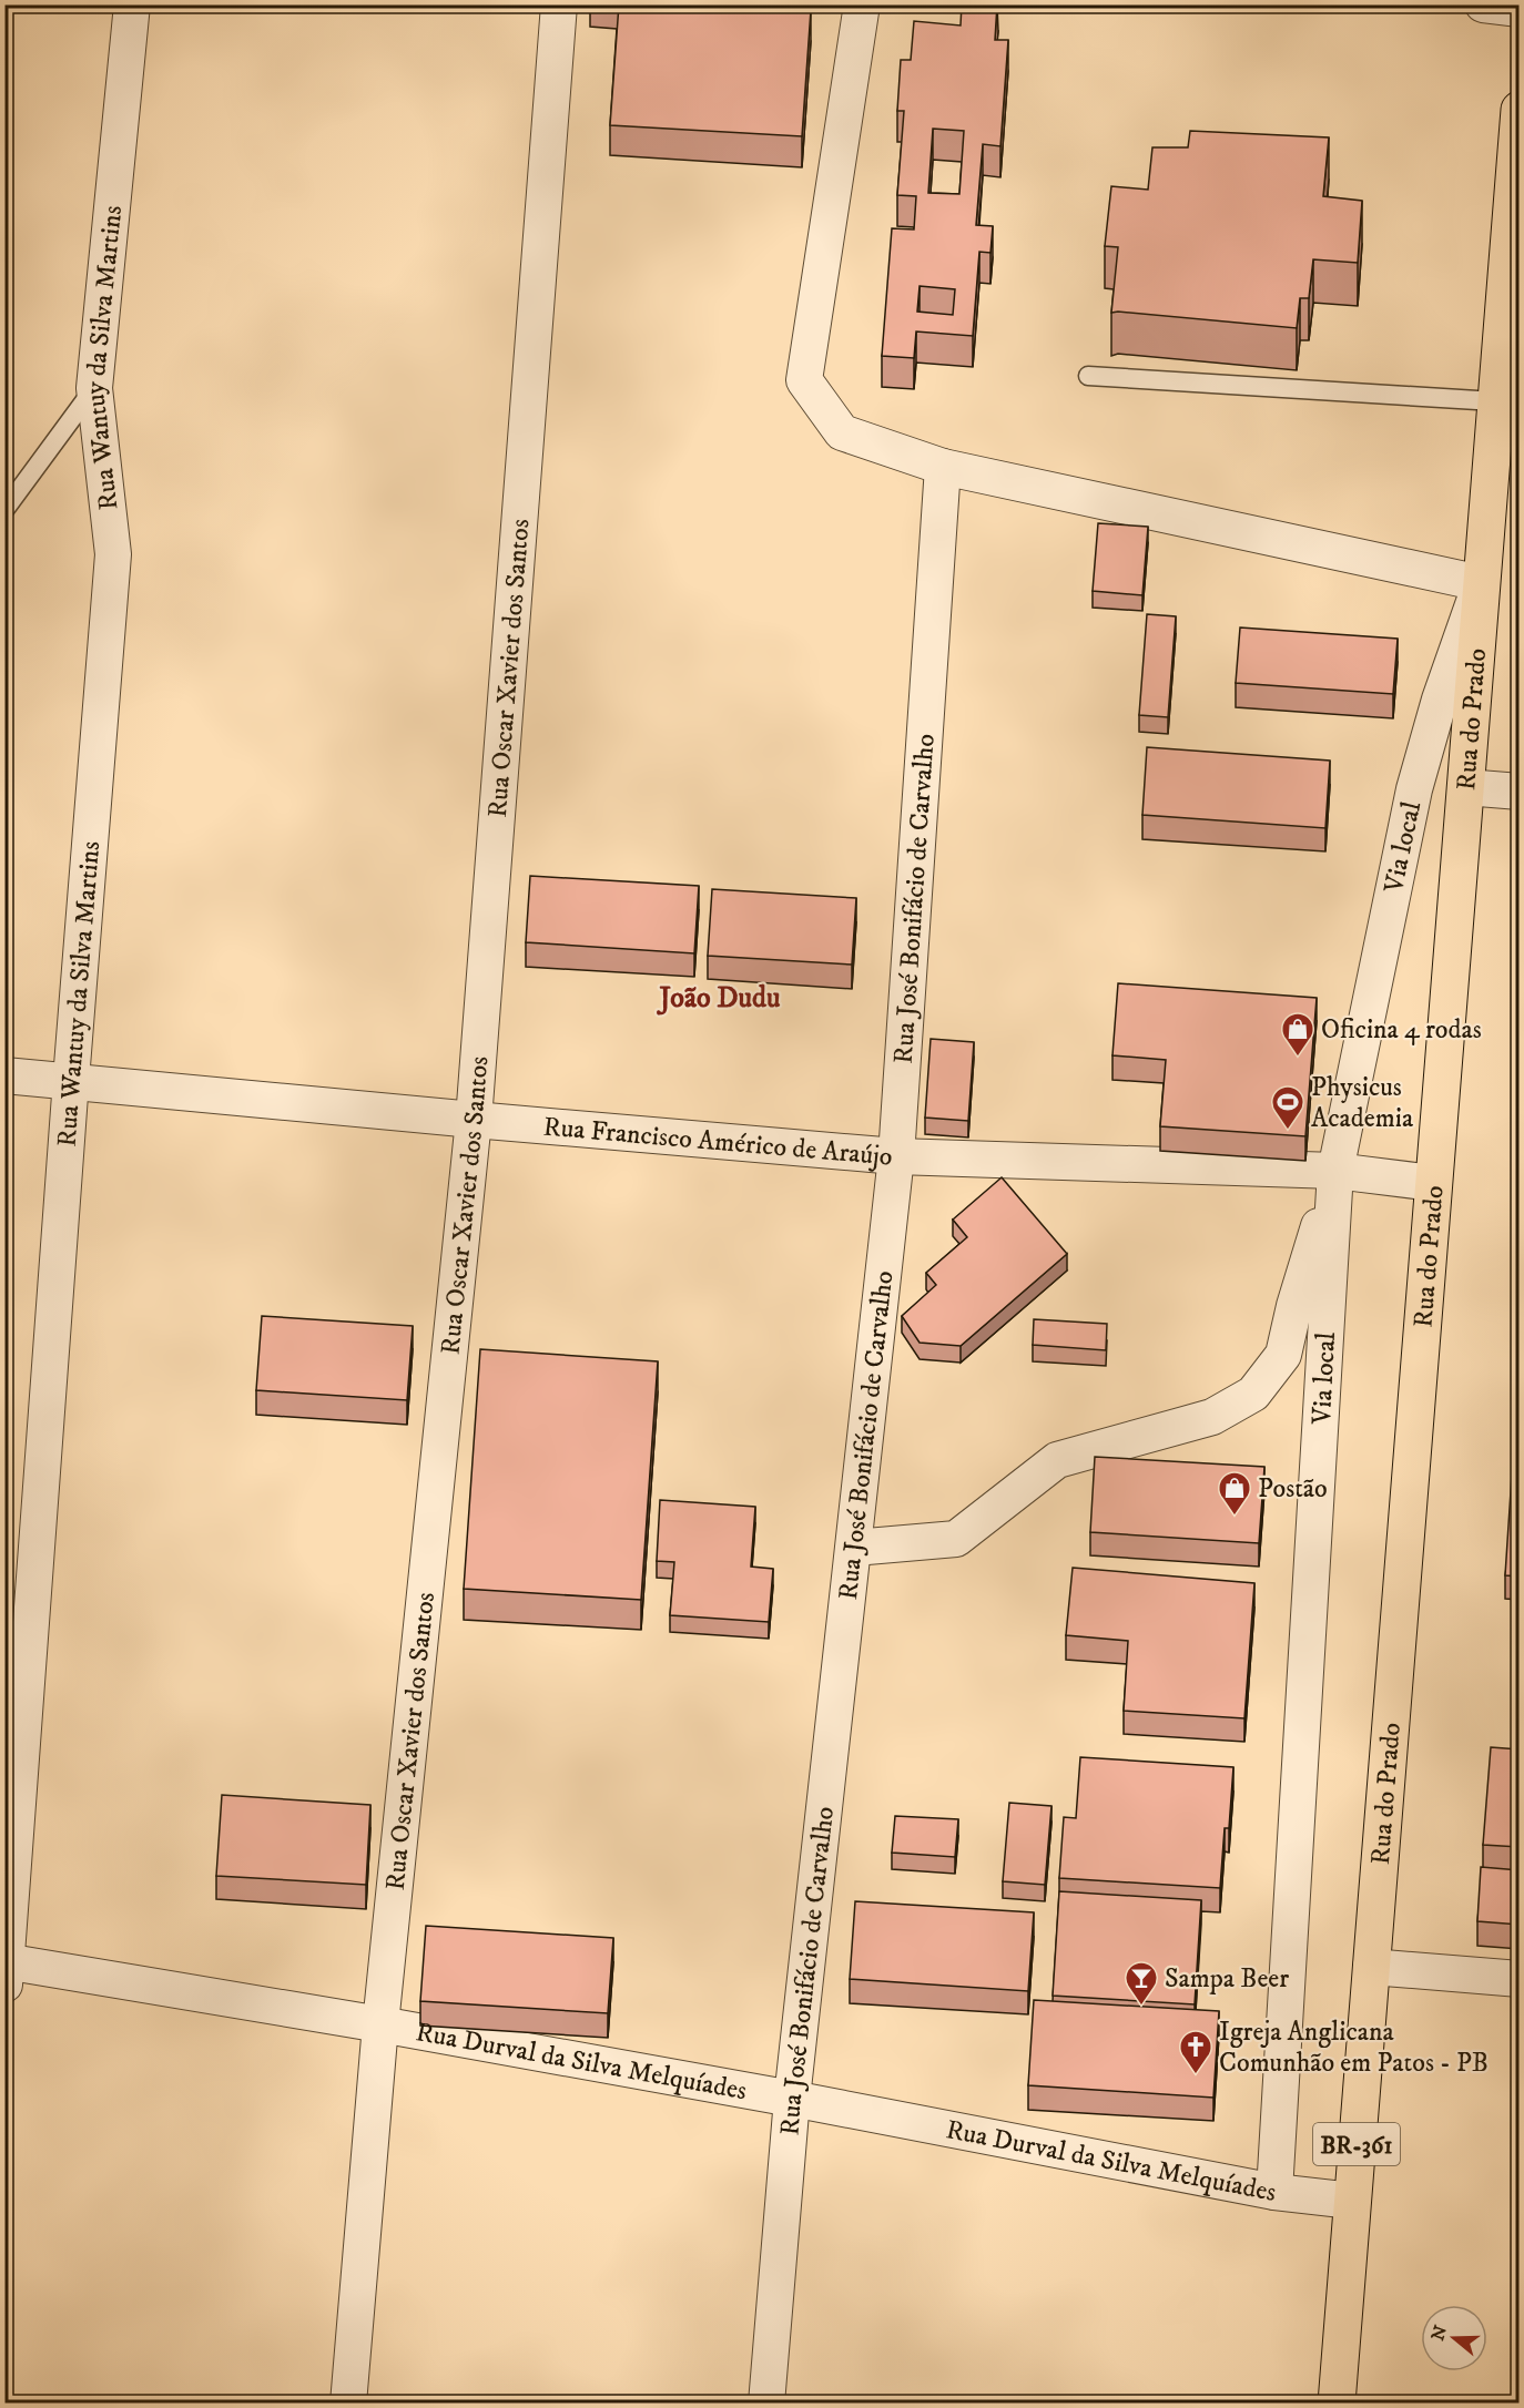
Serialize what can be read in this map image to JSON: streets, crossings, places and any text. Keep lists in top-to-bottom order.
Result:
{
  "streets": {
    "main road": ["Rua do Prado", "BR-361"],
    "street": [
      "Rua Wantuy da Silva Martins",
      "Rua Oscar Xavier dos Santos",
      "Via local",
      "Rua José Bonifácio de Carvalho",
      "Rua Francisco Américo de Araújo",
      "Rua Durval da Silva Melquíades"
    ]
  },
  "crossings": [
    ["Rua Wantuy da Silva Martins", "Rua Francisco Américo de Araújo"],
    ["Rua Wantuy da Silva Martins", "Rua Durval da Silva Melquíades"],
    ["Rua Oscar Xavier dos Santos", "Rua Francisco Américo de Araújo"],
    ["Rua Oscar Xavier dos Santos", "Rua Durval da Silva Melquíades"],
    ["Rua do Prado", "Via local"],
    ["Rua do Prado", "Rua Francisco Américo de Araújo"],
    ["Rua do Prado", "Rua Durval da Silva Melquíades"],
    ["Via local", "Rua Francisco Américo de Araújo"],
    ["Via local", "Rua Durval da Silva Melquíades"],
    ["Rua José Bonifácio de Carvalho", "Rua Francisco Américo de Araújo"],
    ["Rua José Bonifácio de Carvalho", "Rua Durval da Silva Melquíades"]
  ],
  "districts": ["João Dudu"],
  "places": {
    "shop": ["Oficina 4 rodas", "Postão"],
    "sports": ["Physicus Academia"],
    "bar": ["Sampa Beer"],
    "church": ["Igreja Anglicana Comunhão em Patos - PB"]
  },
  "north": "left"
}
